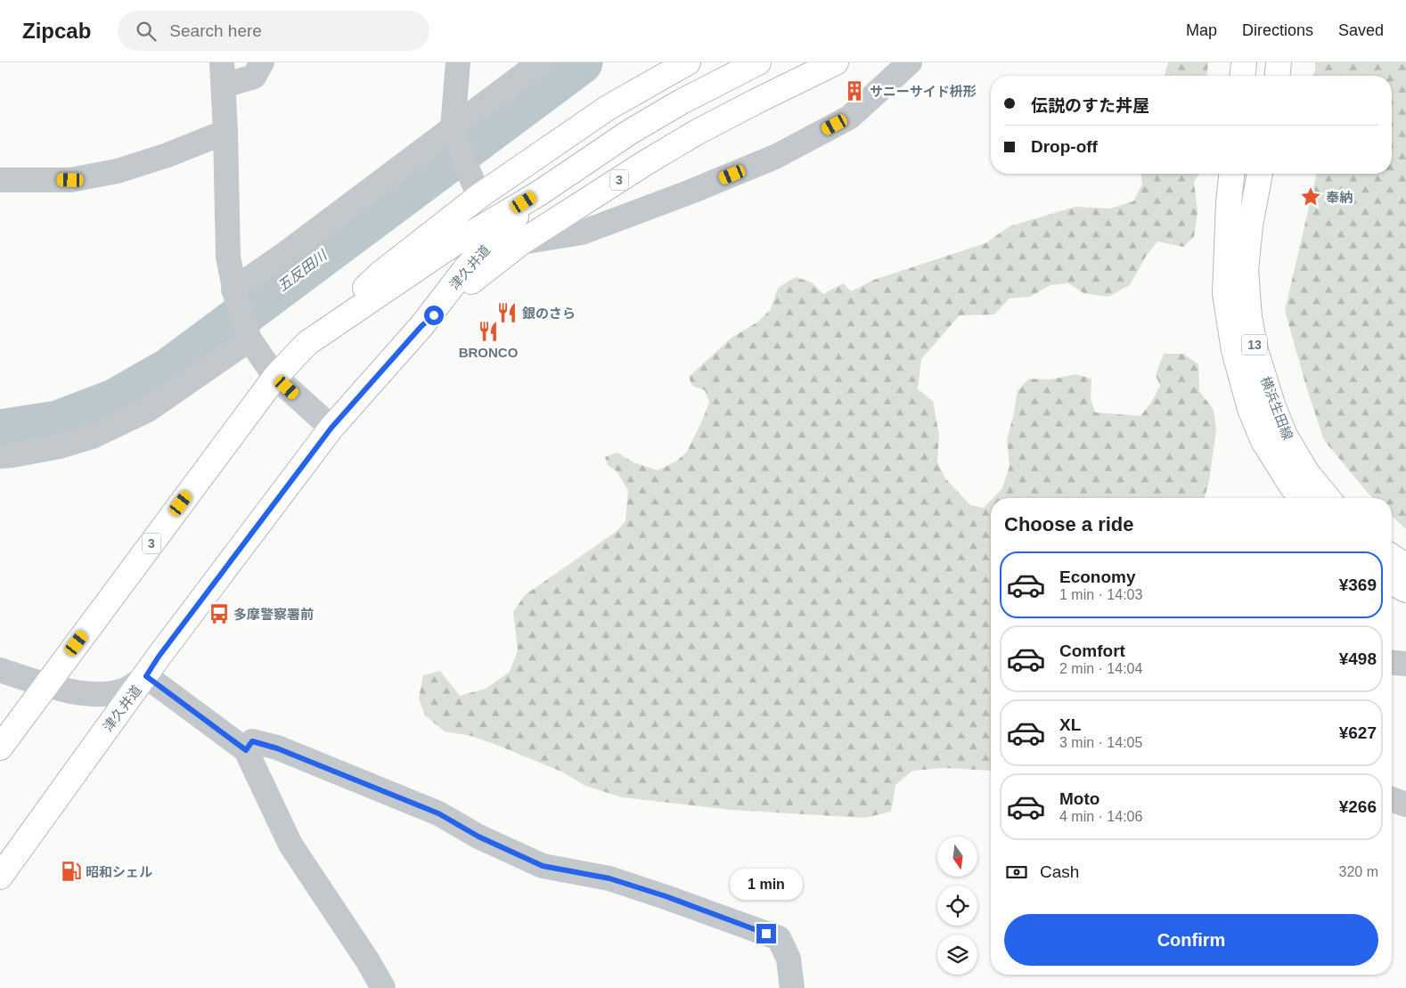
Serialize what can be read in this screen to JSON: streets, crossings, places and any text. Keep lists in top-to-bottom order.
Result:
{
  "streets": {
    "main road": [
      "3",
      "津久井道",
      "13",
      "横浜生田線"
    ]
  },
  "crossings": [
    ["3", "津久井道"]
  ],
  "water": ["五反田川"],
  "places": {
    "building": ["サニーサイド枡形"],
    "place": ["奉納"],
    "restaurant": ["銀のさら", "BRONCO"],
    "bus stop": ["多摩警察署前"],
    "fuel station": ["昭和シェル"]
  },
  "north": "bottom",
  "page": {
    "header": "Zipcab",
    "search": "Search here",
    "nav": ["Map", "Directions", "Saved"],
    "banner": ["伝説のすた丼屋", "Drop-off"],
    "heading": "Choose a ride",
    "list": [
      {
        "name": "Economy",
        "note": "1 min · 14:03",
        "value": "¥369"
      },
      {
        "name": "Comfort",
        "note": "2 min · 14:04",
        "value": "¥498"
      },
      {
        "name": "XL",
        "note": "3 min · 14:05",
        "value": "¥627"
      },
      {
        "name": "Moto",
        "note": "4 min · 14:06",
        "value": "¥266"
      }
    ],
    "pay": ["Cash", "320 m"],
    "bubble": "1 min",
    "buttons": "Confirm"
  }
}
